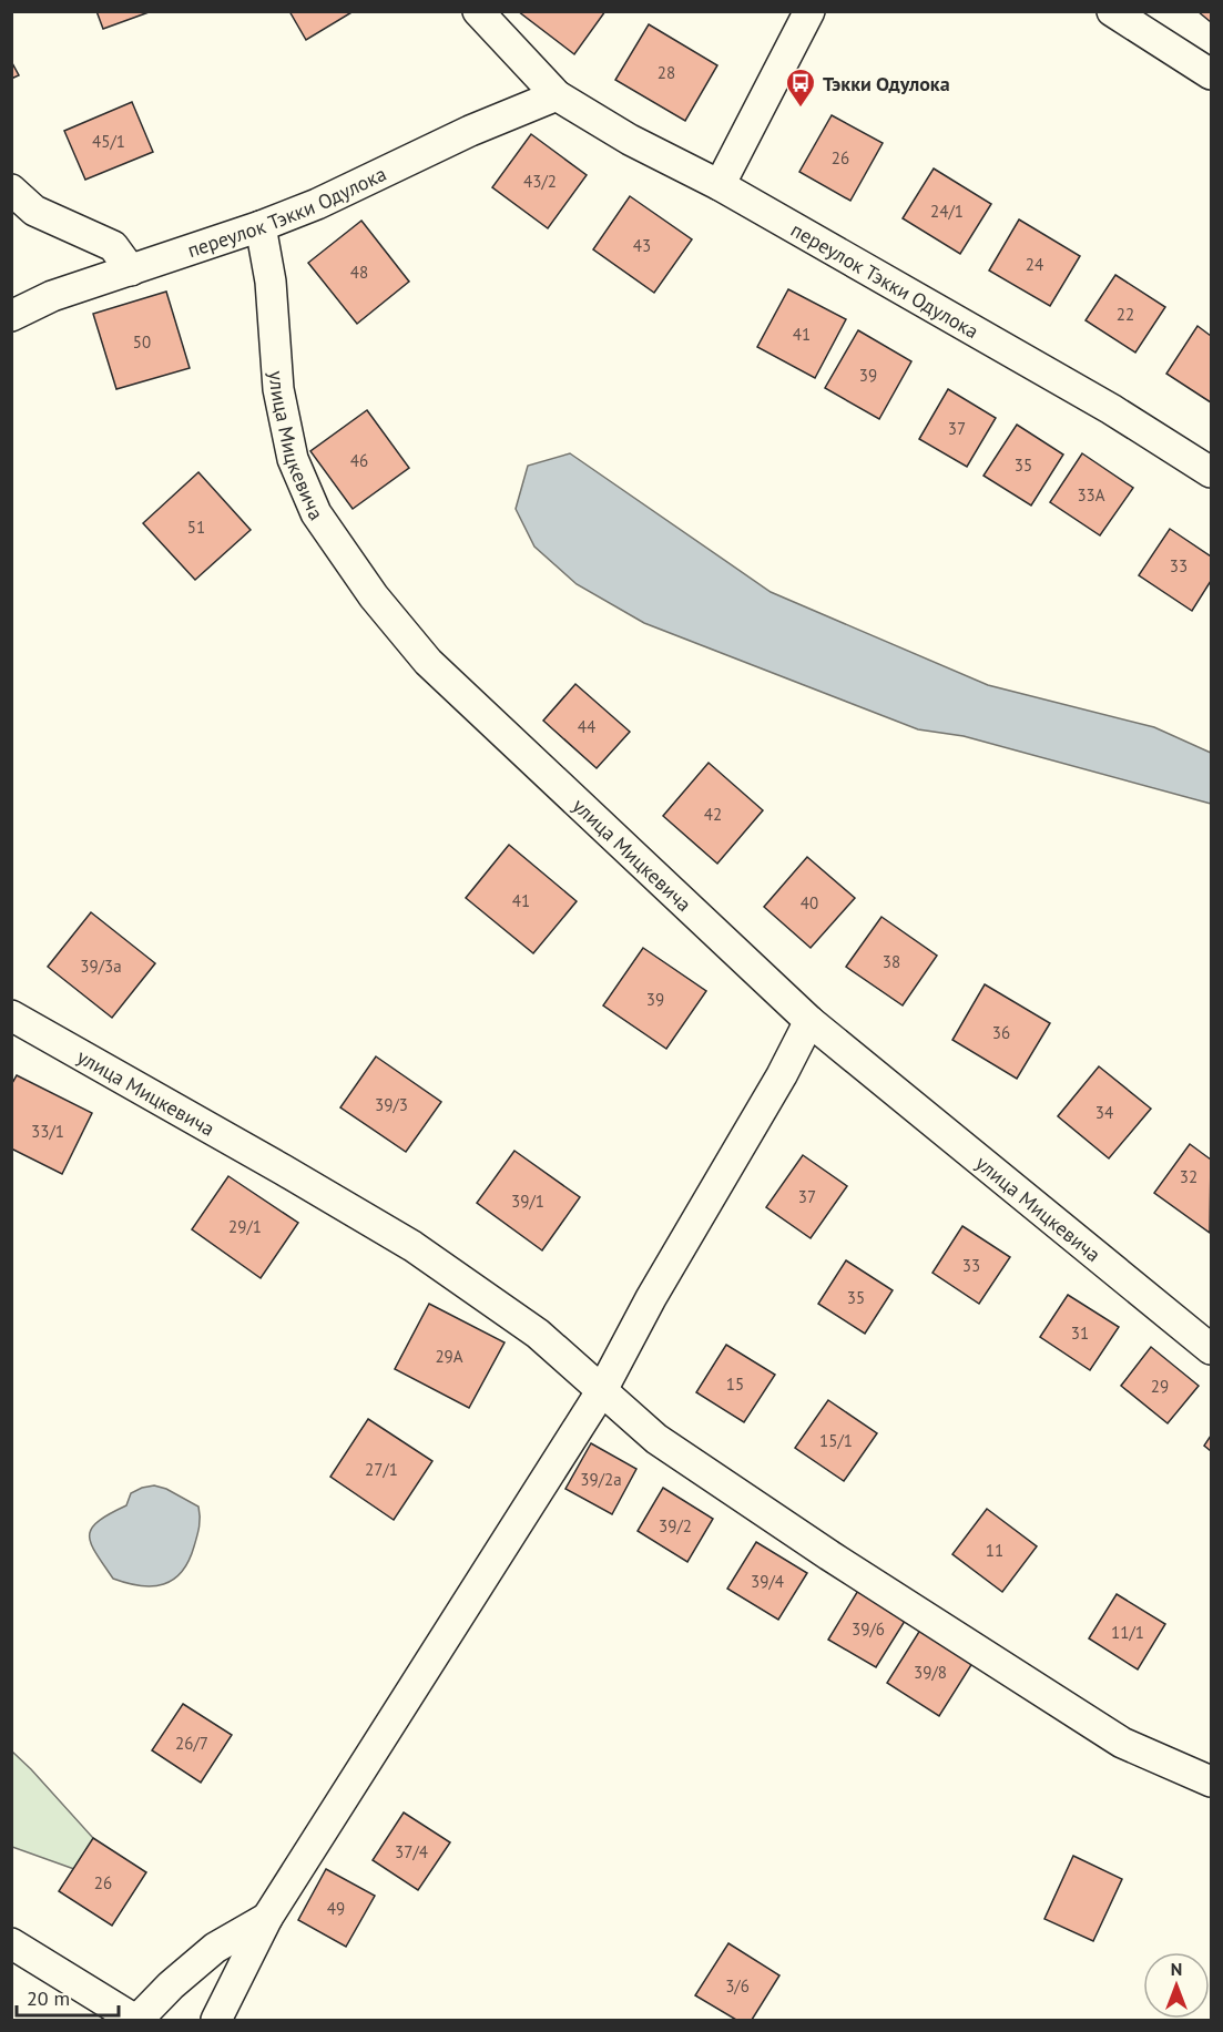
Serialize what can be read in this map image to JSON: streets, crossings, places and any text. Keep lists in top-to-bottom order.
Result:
{
  "streets": {
    "street": ["переулок Тэкки Одулока", "улица Мицкевича"]
  },
  "crossings": [
    ["переулок Тэкки Одулока", "улица Мицкевича"]
  ],
  "places": {
    "bus stop": ["Тэкки Одулока"]
  },
  "house_numbers": [
    "28",
    "45/1",
    "26",
    "43/2",
    "24/1",
    "43",
    "24",
    "48",
    "22",
    "41",
    "50",
    "39",
    "37",
    "46",
    "35",
    "33А",
    "51",
    "33",
    "44",
    "42",
    "41",
    "40",
    "38",
    "39/3а",
    "39",
    "36",
    "39/3",
    "34",
    "33/1",
    "32",
    "37",
    "39/1",
    "29/1",
    "33",
    "35",
    "31",
    "29А",
    "15",
    "29",
    "15/1",
    "27/1",
    "39/2а",
    "39/2",
    "11",
    "39/4",
    "39/6",
    "11/1",
    "39/8",
    "26/7",
    "37/4",
    "26",
    "49",
    "3/6"
  ],
  "scale_bar": "20 m",
  "north": "top"
}
